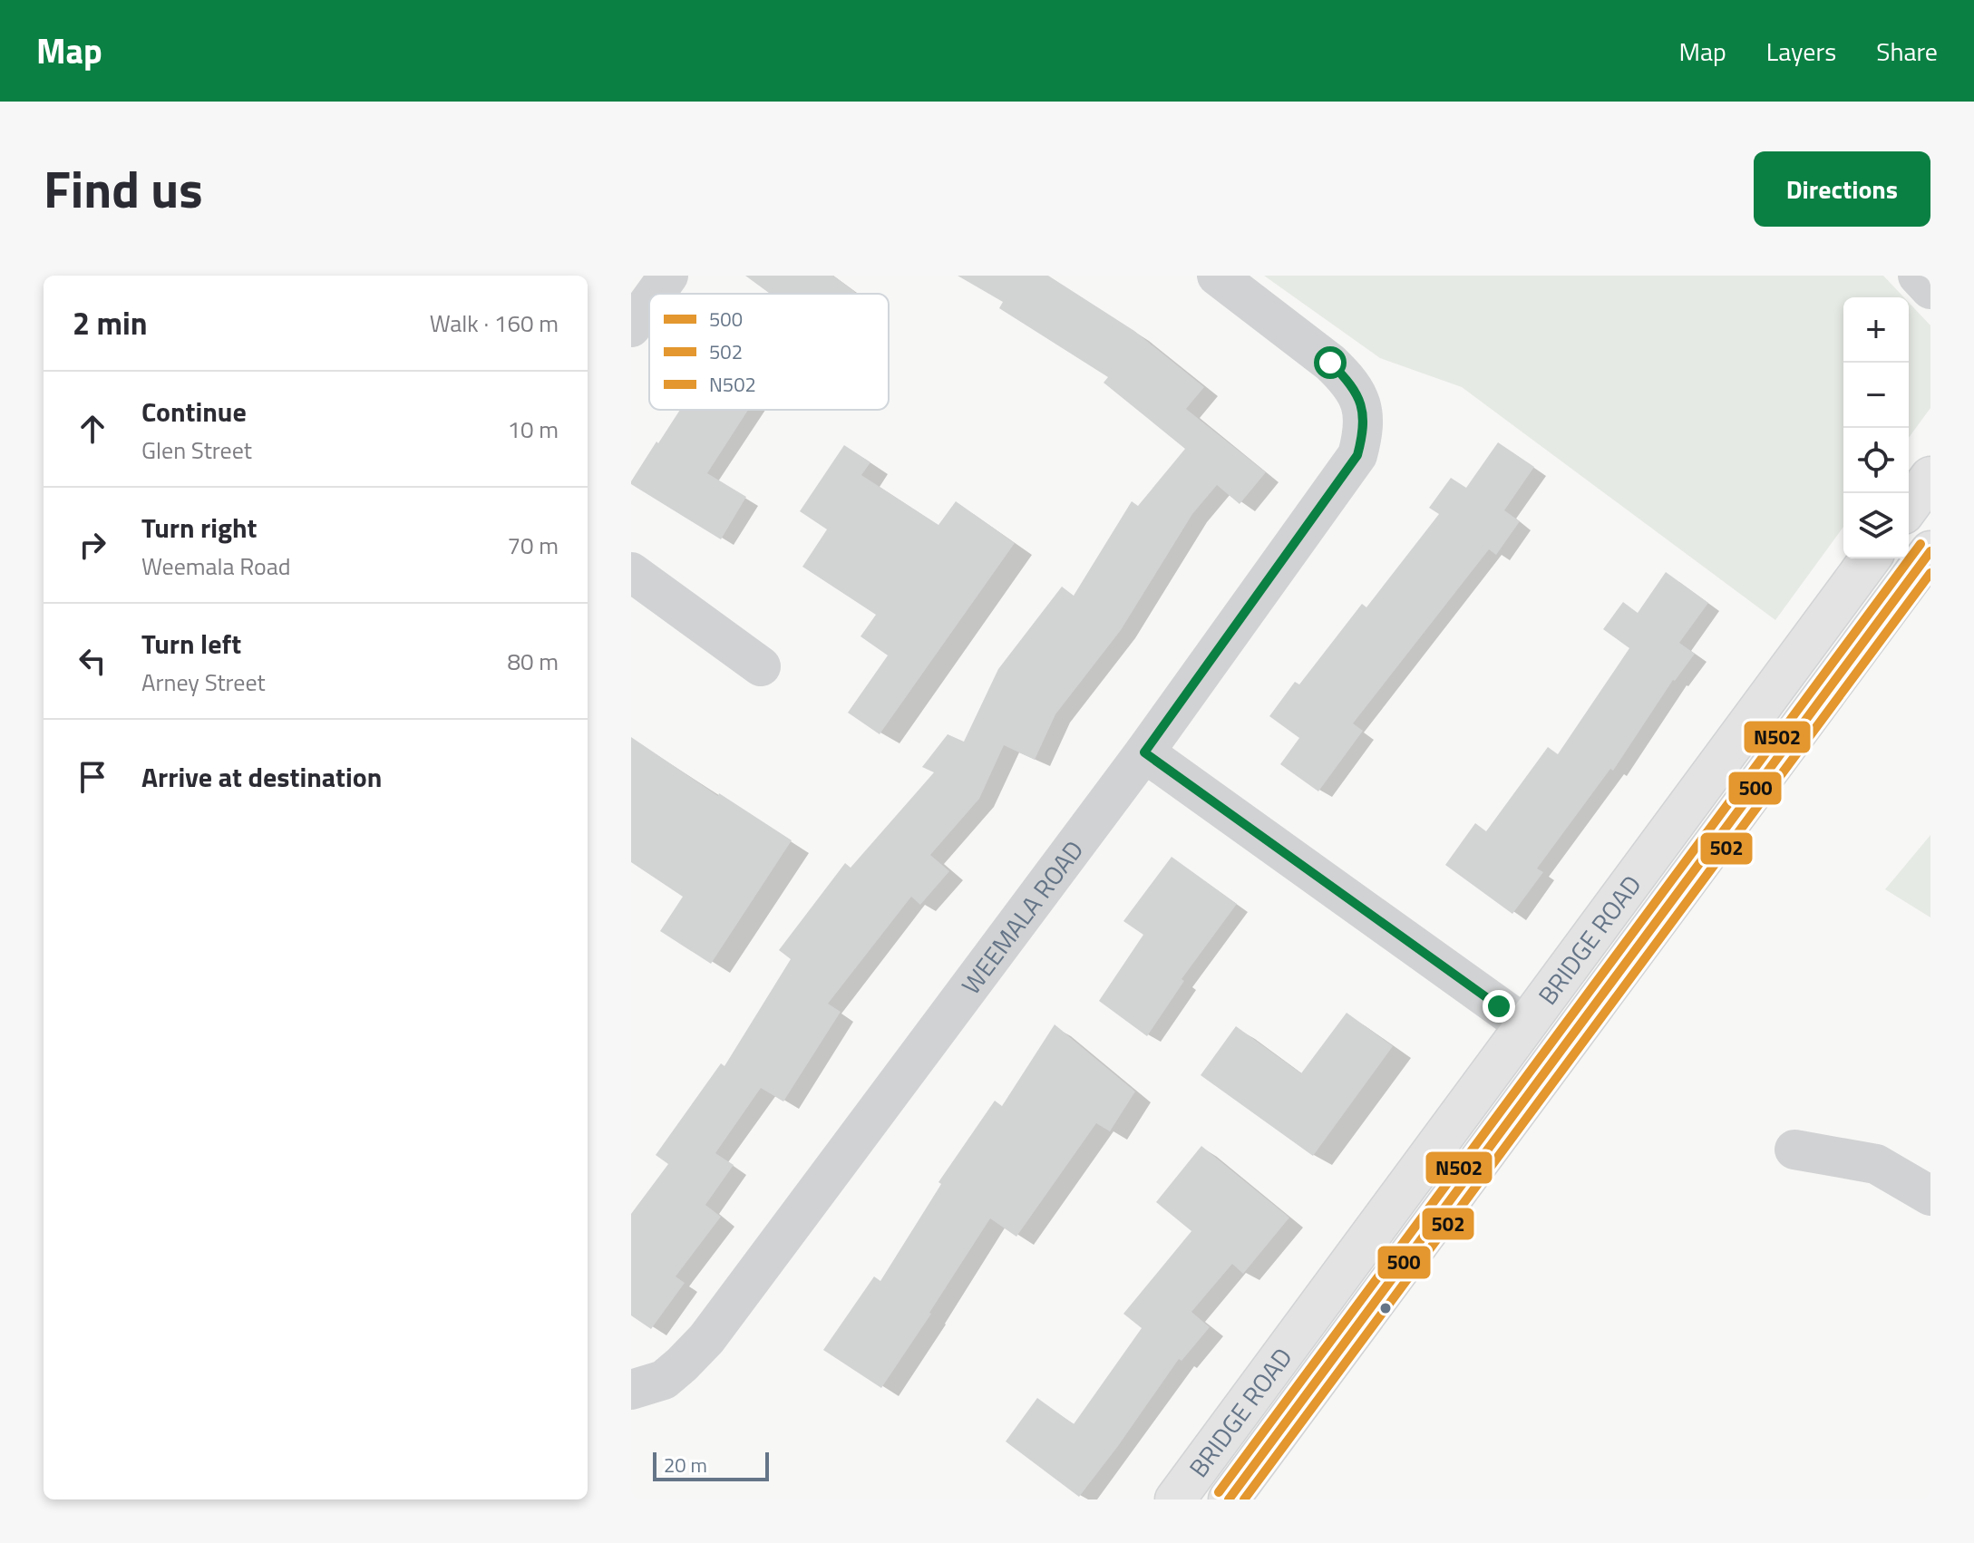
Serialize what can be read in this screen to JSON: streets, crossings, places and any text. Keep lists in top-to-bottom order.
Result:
{
  "streets": {
    "main road": ["BRIDGE ROAD"],
    "street": ["WEEMALA ROAD"]
  },
  "lines": ["transit line N502", "transit line 500", "transit line 502"],
  "legend": ["500", "502", "N502"],
  "scale_bar": "20 m",
  "page": {
    "header": "Map",
    "nav": ["Map", "Layers", "Share"],
    "title": "Find us",
    "buttons": "Directions",
    "heading": ["2 min", "Walk · 160 m"],
    "map_buttons": ["+", "−"],
    "list": [
      ["Continue", "Glen Street", "10 m"],
      ["Turn right", "Weemala Road", "70 m"],
      ["Turn left", "Arney Street", "80 m"],
      "Arrive at destination"
    ],
    "scale": "20 m"
  }
}
